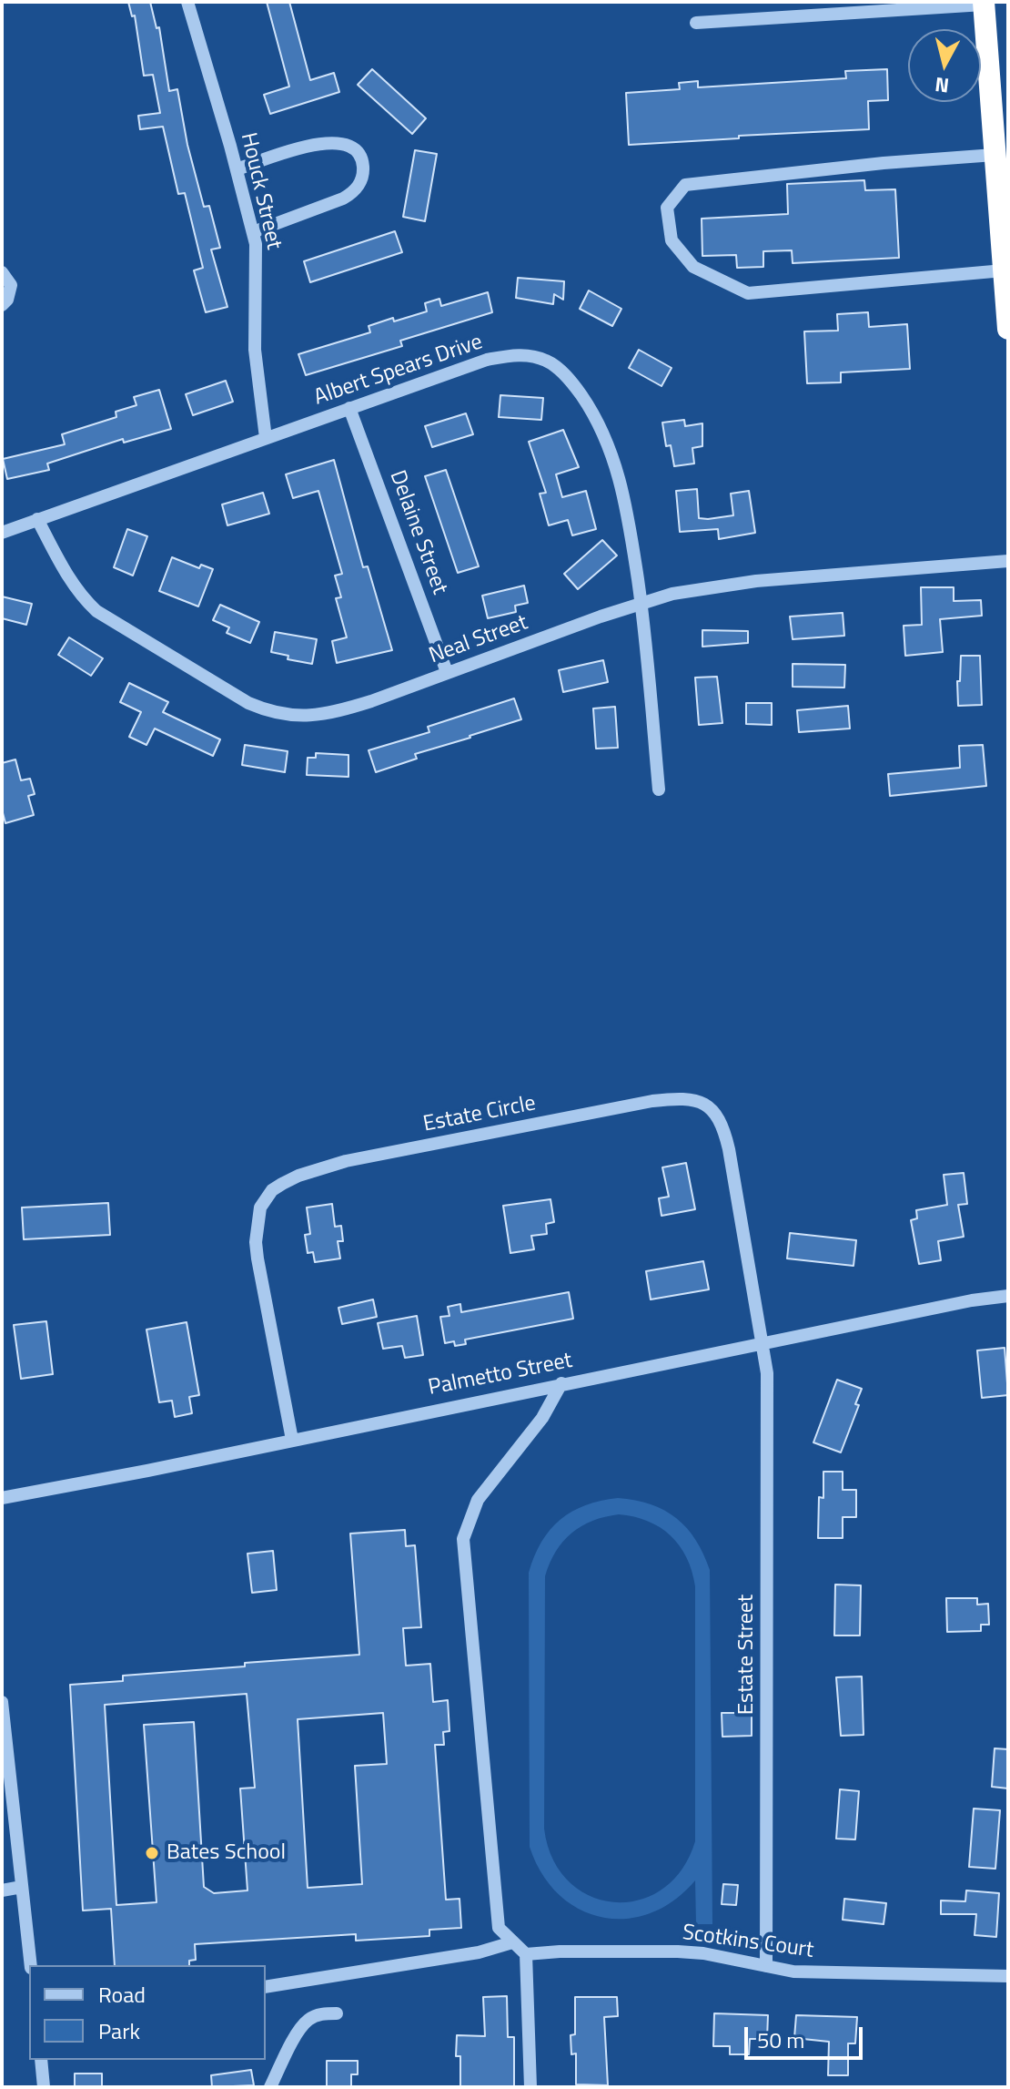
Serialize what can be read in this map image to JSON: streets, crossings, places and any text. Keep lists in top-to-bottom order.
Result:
{
  "streets": {
    "street": [
      "Houck Street",
      "Albert Spears Drive",
      "Delaine Street",
      "Neal Street",
      "Estate Circle",
      "Palmetto Street",
      "Estate Street",
      "Scotkins Court"
    ]
  },
  "crossings": [
    ["Houck Street", "Albert Spears Drive"],
    ["Albert Spears Drive", "Delaine Street"],
    ["Albert Spears Drive", "Neal Street"],
    ["Delaine Street", "Neal Street"],
    ["Estate Circle", "Palmetto Street"],
    ["Estate Circle", "Estate Street"],
    ["Palmetto Street", "Estate Street"],
    ["Estate Street", "Scotkins Court"]
  ],
  "places": ["Bates School"],
  "legend": ["Road", "Park"],
  "scale_bar": "50 m",
  "north": "bottom"
}
